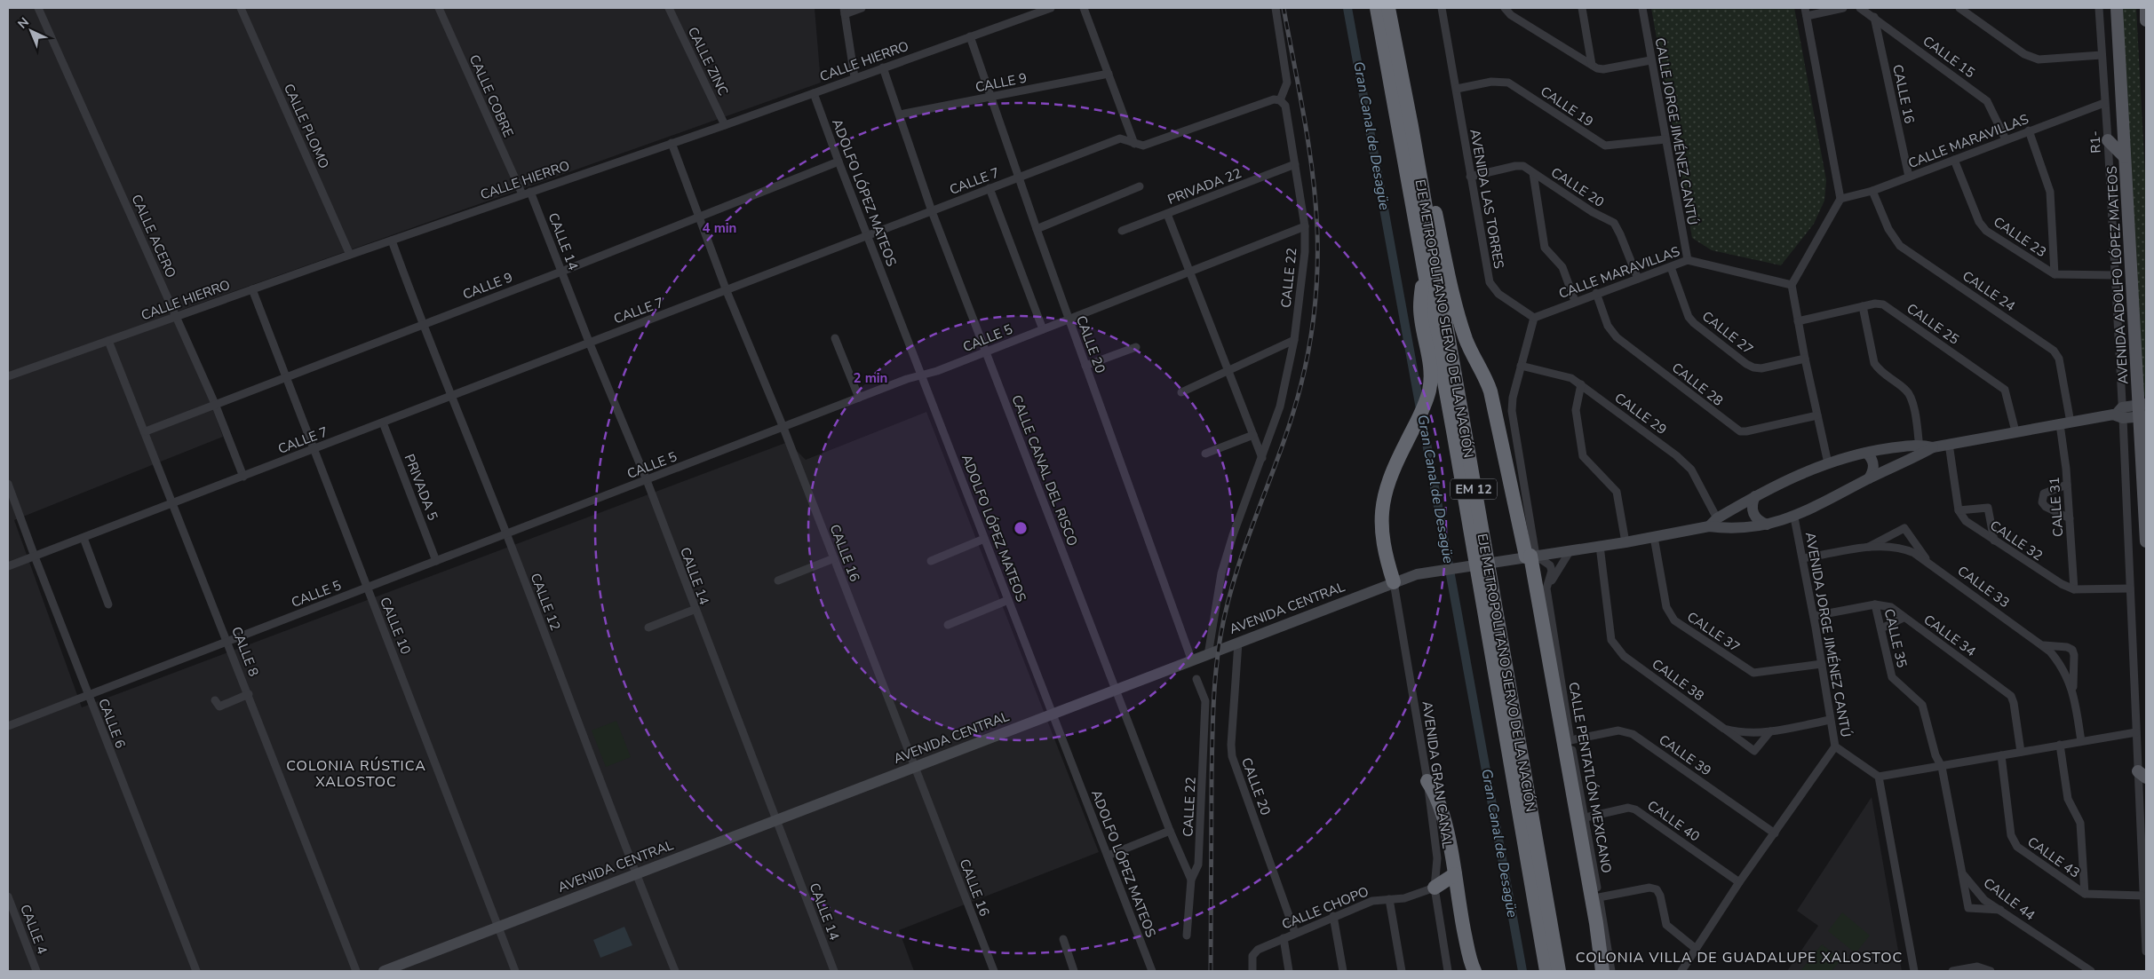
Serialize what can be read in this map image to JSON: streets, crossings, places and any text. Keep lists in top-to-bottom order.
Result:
{
  "streets": {
    "highway": ["EJE METROPOLITANO SIERVO DE LA NACIÓN", "EM 12"],
    "main road": ["AVENIDA ADOLFO LÓPEZ MATEOS"],
    "street": [
      "CALLE 15",
      "CALLE ZINC",
      "CALLE HIERRO",
      "CALLE 9",
      "CALLE 16",
      "CALLE COBRE",
      "CALLE 19",
      "CALLE PLOMO",
      "CALLE JORGE JIMÉNEZ CANTÚ",
      "CALLE MARAVILLAS",
      "R1-",
      "CALLE 7",
      "PRIVADA 22",
      "CALLE 20",
      "ADOLFO LÓPEZ MATEOS",
      "AVENIDA LAS TORRES",
      "CALLE ACERO",
      "CALLE 23",
      "CALLE 14",
      "CALLE 22",
      "CALLE 24",
      "CALLE 25",
      "CALLE 27",
      "CALLE 5",
      "CALLE 28",
      "CALLE 29",
      "CALLE CANAL DEL RISCO",
      "PRIVADA 5",
      "CALLE 31",
      "CALLE 32",
      "CALLE 33",
      "CALLE 12",
      "AVENIDA CENTRAL",
      "CALLE 10",
      "CALLE 37",
      "AVENIDA JORGE JIMÉNEZ CANTÚ",
      "CALLE 34",
      "CALLE 35",
      "CALLE 8",
      "CALLE 38",
      "CALLE 6",
      "CALLE 39",
      "AVENIDA GRAN CANAL",
      "CALLE PENTATLÓN MEXICANO",
      "CALLE 40",
      "CALLE 43",
      "CALLE 44",
      "CALLE CHOPO",
      "CALLE 4"
    ]
  },
  "crossings": [
    ["CALLE 15", "CALLE 16"],
    ["CALLE 15", "CALLE MARAVILLAS"],
    ["CALLE ZINC", "CALLE HIERRO"],
    ["CALLE HIERRO", "CALLE 16"],
    ["CALLE HIERRO", "CALLE COBRE"],
    ["CALLE HIERRO", "CALLE PLOMO"],
    ["CALLE HIERRO", "CALLE 20"],
    ["CALLE HIERRO", "ADOLFO LÓPEZ MATEOS"],
    ["CALLE HIERRO", "CALLE ACERO"],
    ["CALLE HIERRO", "CALLE 14"],
    ["CALLE HIERRO", "CALLE CANAL DEL RISCO"],
    ["CALLE HIERRO", "CALLE 12"],
    ["CALLE HIERRO", "CALLE 10"],
    ["CALLE HIERRO", "CALLE 8"],
    ["CALLE 9", "CALLE 16"],
    ["CALLE 9", "CALLE 20"],
    ["CALLE 9", "ADOLFO LÓPEZ MATEOS"],
    ["CALLE 9", "CALLE ACERO"],
    ["CALLE 9", "CALLE 14"],
    ["CALLE 9", "CALLE CANAL DEL RISCO"],
    ["CALLE 9", "CALLE 12"],
    ["CALLE 9", "CALLE 10"],
    ["CALLE 9", "CALLE 8"],
    ["CALLE 16", "CALLE MARAVILLAS"],
    ["CALLE 16", "CALLE 7"],
    ["CALLE 16", "CALLE 5"],
    ["CALLE 16", "AVENIDA CENTRAL"],
    ["CALLE COBRE", "CALLE 14"],
    ["CALLE 19", "CALLE JORGE JIMÉNEZ CANTÚ"],
    ["CALLE 19", "AVENIDA LAS TORRES"],
    ["CALLE JORGE JIMÉNEZ CANTÚ", "CALLE MARAVILLAS"],
    ["CALLE MARAVILLAS", "R1-"],
    ["CALLE MARAVILLAS", "CALLE 20"],
    ["CALLE MARAVILLAS", "AVENIDA LAS TORRES"],
    ["CALLE MARAVILLAS", "CALLE 23"],
    ["CALLE MARAVILLAS", "CALLE 24"],
    ["CALLE MARAVILLAS", "CALLE 27"],
    ["CALLE MARAVILLAS", "CALLE 28"],
    ["R1-", "CALLE 23"],
    ["R1-", "CALLE 32"],
    ["R1-", "CALLE 43"],
    ["CALLE 7", "CALLE 20"],
    ["CALLE 7", "ADOLFO LÓPEZ MATEOS"],
    ["CALLE 7", "CALLE ACERO"],
    ["CALLE 7", "CALLE 14"],
    ["CALLE 7", "CALLE 22"],
    ["CALLE 7", "CALLE CANAL DEL RISCO"],
    ["CALLE 7", "PRIVADA 5"],
    ["CALLE 7", "CALLE 12"],
    ["CALLE 7", "CALLE 10"],
    ["CALLE 7", "CALLE 8"],
    ["CALLE 7", "CALLE 6"],
    ["PRIVADA 22", "CALLE 22"],
    ["CALLE 20", "AVENIDA LAS TORRES"],
    ["CALLE 20", "CALLE 5"],
    ["CALLE 20", "AVENIDA CENTRAL"],
    ["CALLE 20", "CALLE CHOPO"],
    ["ADOLFO LÓPEZ MATEOS", "CALLE 5"],
    ["ADOLFO LÓPEZ MATEOS", "AVENIDA CENTRAL"],
    ["CALLE 14", "CALLE 5"],
    ["CALLE 14", "AVENIDA CENTRAL"],
    ["CALLE 22", "CALLE 5"],
    ["CALLE 22", "CALLE CANAL DEL RISCO"],
    ["CALLE 22", "AVENIDA CENTRAL"],
    ["CALLE 24", "CALLE 31"],
    ["CALLE 5", "CALLE CANAL DEL RISCO"],
    ["CALLE 5", "PRIVADA 5"],
    ["CALLE 5", "CALLE 12"],
    ["CALLE 5", "CALLE 10"],
    ["CALLE 5", "CALLE 8"],
    ["CALLE 5", "CALLE 6"],
    ["CALLE 29", "AVENIDA CENTRAL"],
    ["CALLE CANAL DEL RISCO", "AVENIDA CENTRAL"],
    ["CALLE 31", "CALLE 32"],
    ["CALLE 33", "AVENIDA JORGE JIMÉNEZ CANTÚ"],
    ["CALLE 12", "AVENIDA CENTRAL"],
    ["AVENIDA CENTRAL", "CALLE 10"],
    ["AVENIDA CENTRAL", "CALLE 37"],
    ["AVENIDA CENTRAL", "CALLE 38"],
    ["AVENIDA CENTRAL", "AVENIDA GRAN CANAL"],
    ["AVENIDA CENTRAL", "CALLE PENTATLÓN MEXICANO"],
    ["CALLE 37", "AVENIDA JORGE JIMÉNEZ CANTÚ"],
    ["AVENIDA JORGE JIMÉNEZ CANTÚ", "CALLE 34"],
    ["AVENIDA JORGE JIMÉNEZ CANTÚ", "CALLE 38"],
    ["CALLE 34", "CALLE 35"],
    ["CALLE 35", "CALLE 44"],
    ["CALLE 39", "CALLE PENTATLÓN MEXICANO"],
    ["AVENIDA GRAN CANAL", "CALLE CHOPO"],
    ["CALLE PENTATLÓN MEXICANO", "CALLE 40"]
  ],
  "districts": ["COLONIA RÚSTICA XALOSTOC", "COLONIA VILLA DE GUADALUPE XALOSTOC"],
  "water": ["Gran Canal de Desagüe"],
  "north": "top left",
  "rings": ["4 min", "2 min"]
}
